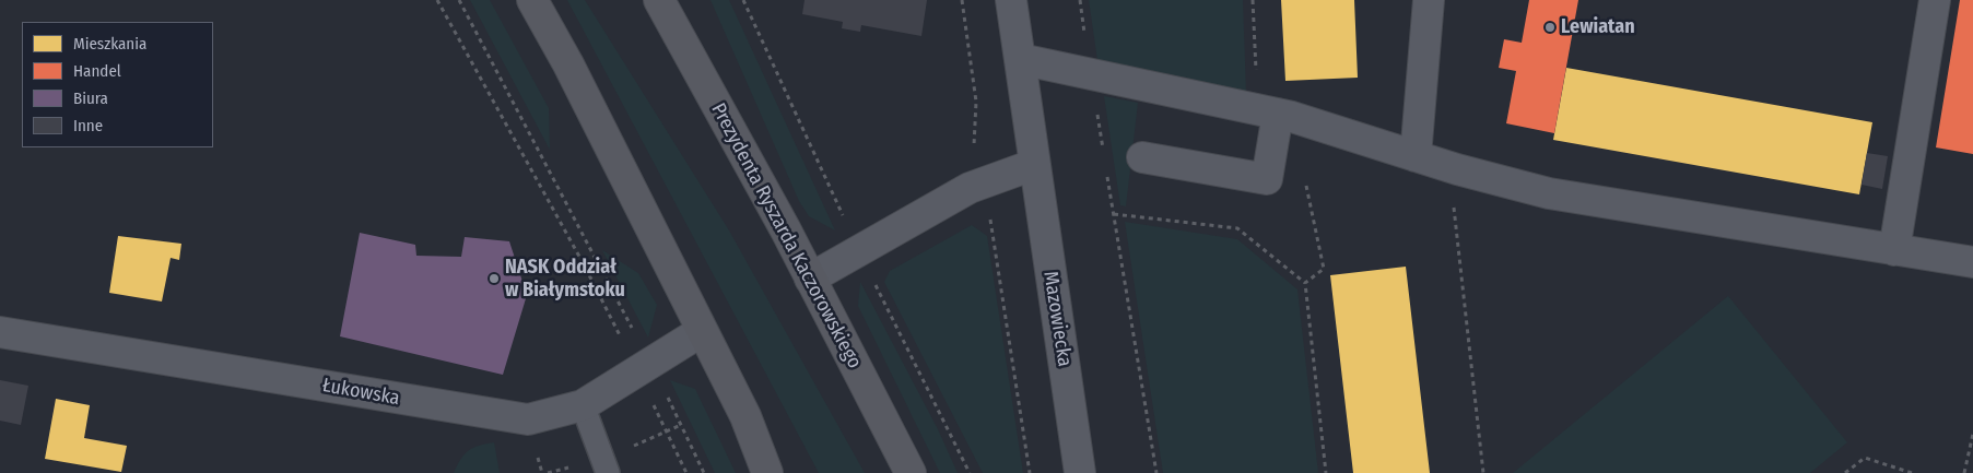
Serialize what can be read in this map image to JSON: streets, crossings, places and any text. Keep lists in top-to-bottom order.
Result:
{
  "streets": {
    "main road": ["Prezydenta Ryszarda Kaczorowskiego"],
    "street": ["Mazowiecka", "Łukowska"]
  },
  "places": ["Lewiatan", "NASK Oddział w Białymstoku"],
  "legend": [
    "Mieszkania",
    "Handel",
    "Biura",
    "Inne"
  ]
}
